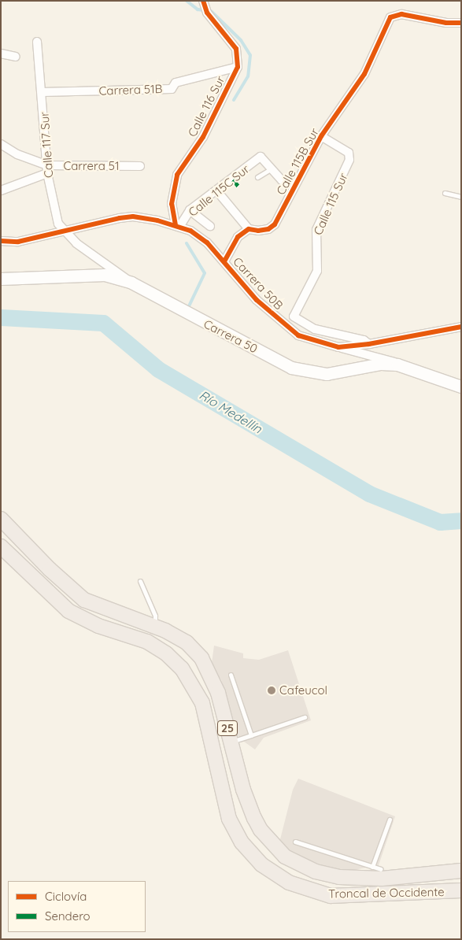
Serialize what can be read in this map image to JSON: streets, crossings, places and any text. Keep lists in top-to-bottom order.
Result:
{
  "streets": {
    "highway": ["25", "Troncal de Occidente"],
    "main road": ["Carrera 50"],
    "street": [
      "Carrera 51B",
      "Calle 116 Sur",
      "Calle 117 Sur",
      "Calle 115B Sur",
      "Carrera 51",
      "Calle 115C Sur",
      "Calle 115 Sur",
      "Carrera 50B"
    ]
  },
  "crossings": [
    ["Carrera 51B", "Calle 116 Sur"],
    ["Carrera 51B", "Calle 117 Sur"],
    ["Calle 116 Sur", "Calle 115C Sur"],
    ["Calle 116 Sur", "Carrera 50B"],
    ["Calle 117 Sur", "Carrera 51"],
    ["Calle 117 Sur", "Carrera 50B"],
    ["Calle 117 Sur", "Carrera 50"],
    ["Calle 115B Sur", "Calle 115 Sur"],
    ["Calle 115C Sur", "Carrera 50B"],
    ["Calle 115 Sur", "Carrera 50B"]
  ],
  "water": ["Río Medellín"],
  "places": ["Cafeucol"],
  "legend": ["Ciclovía", "Sendero"]
}
